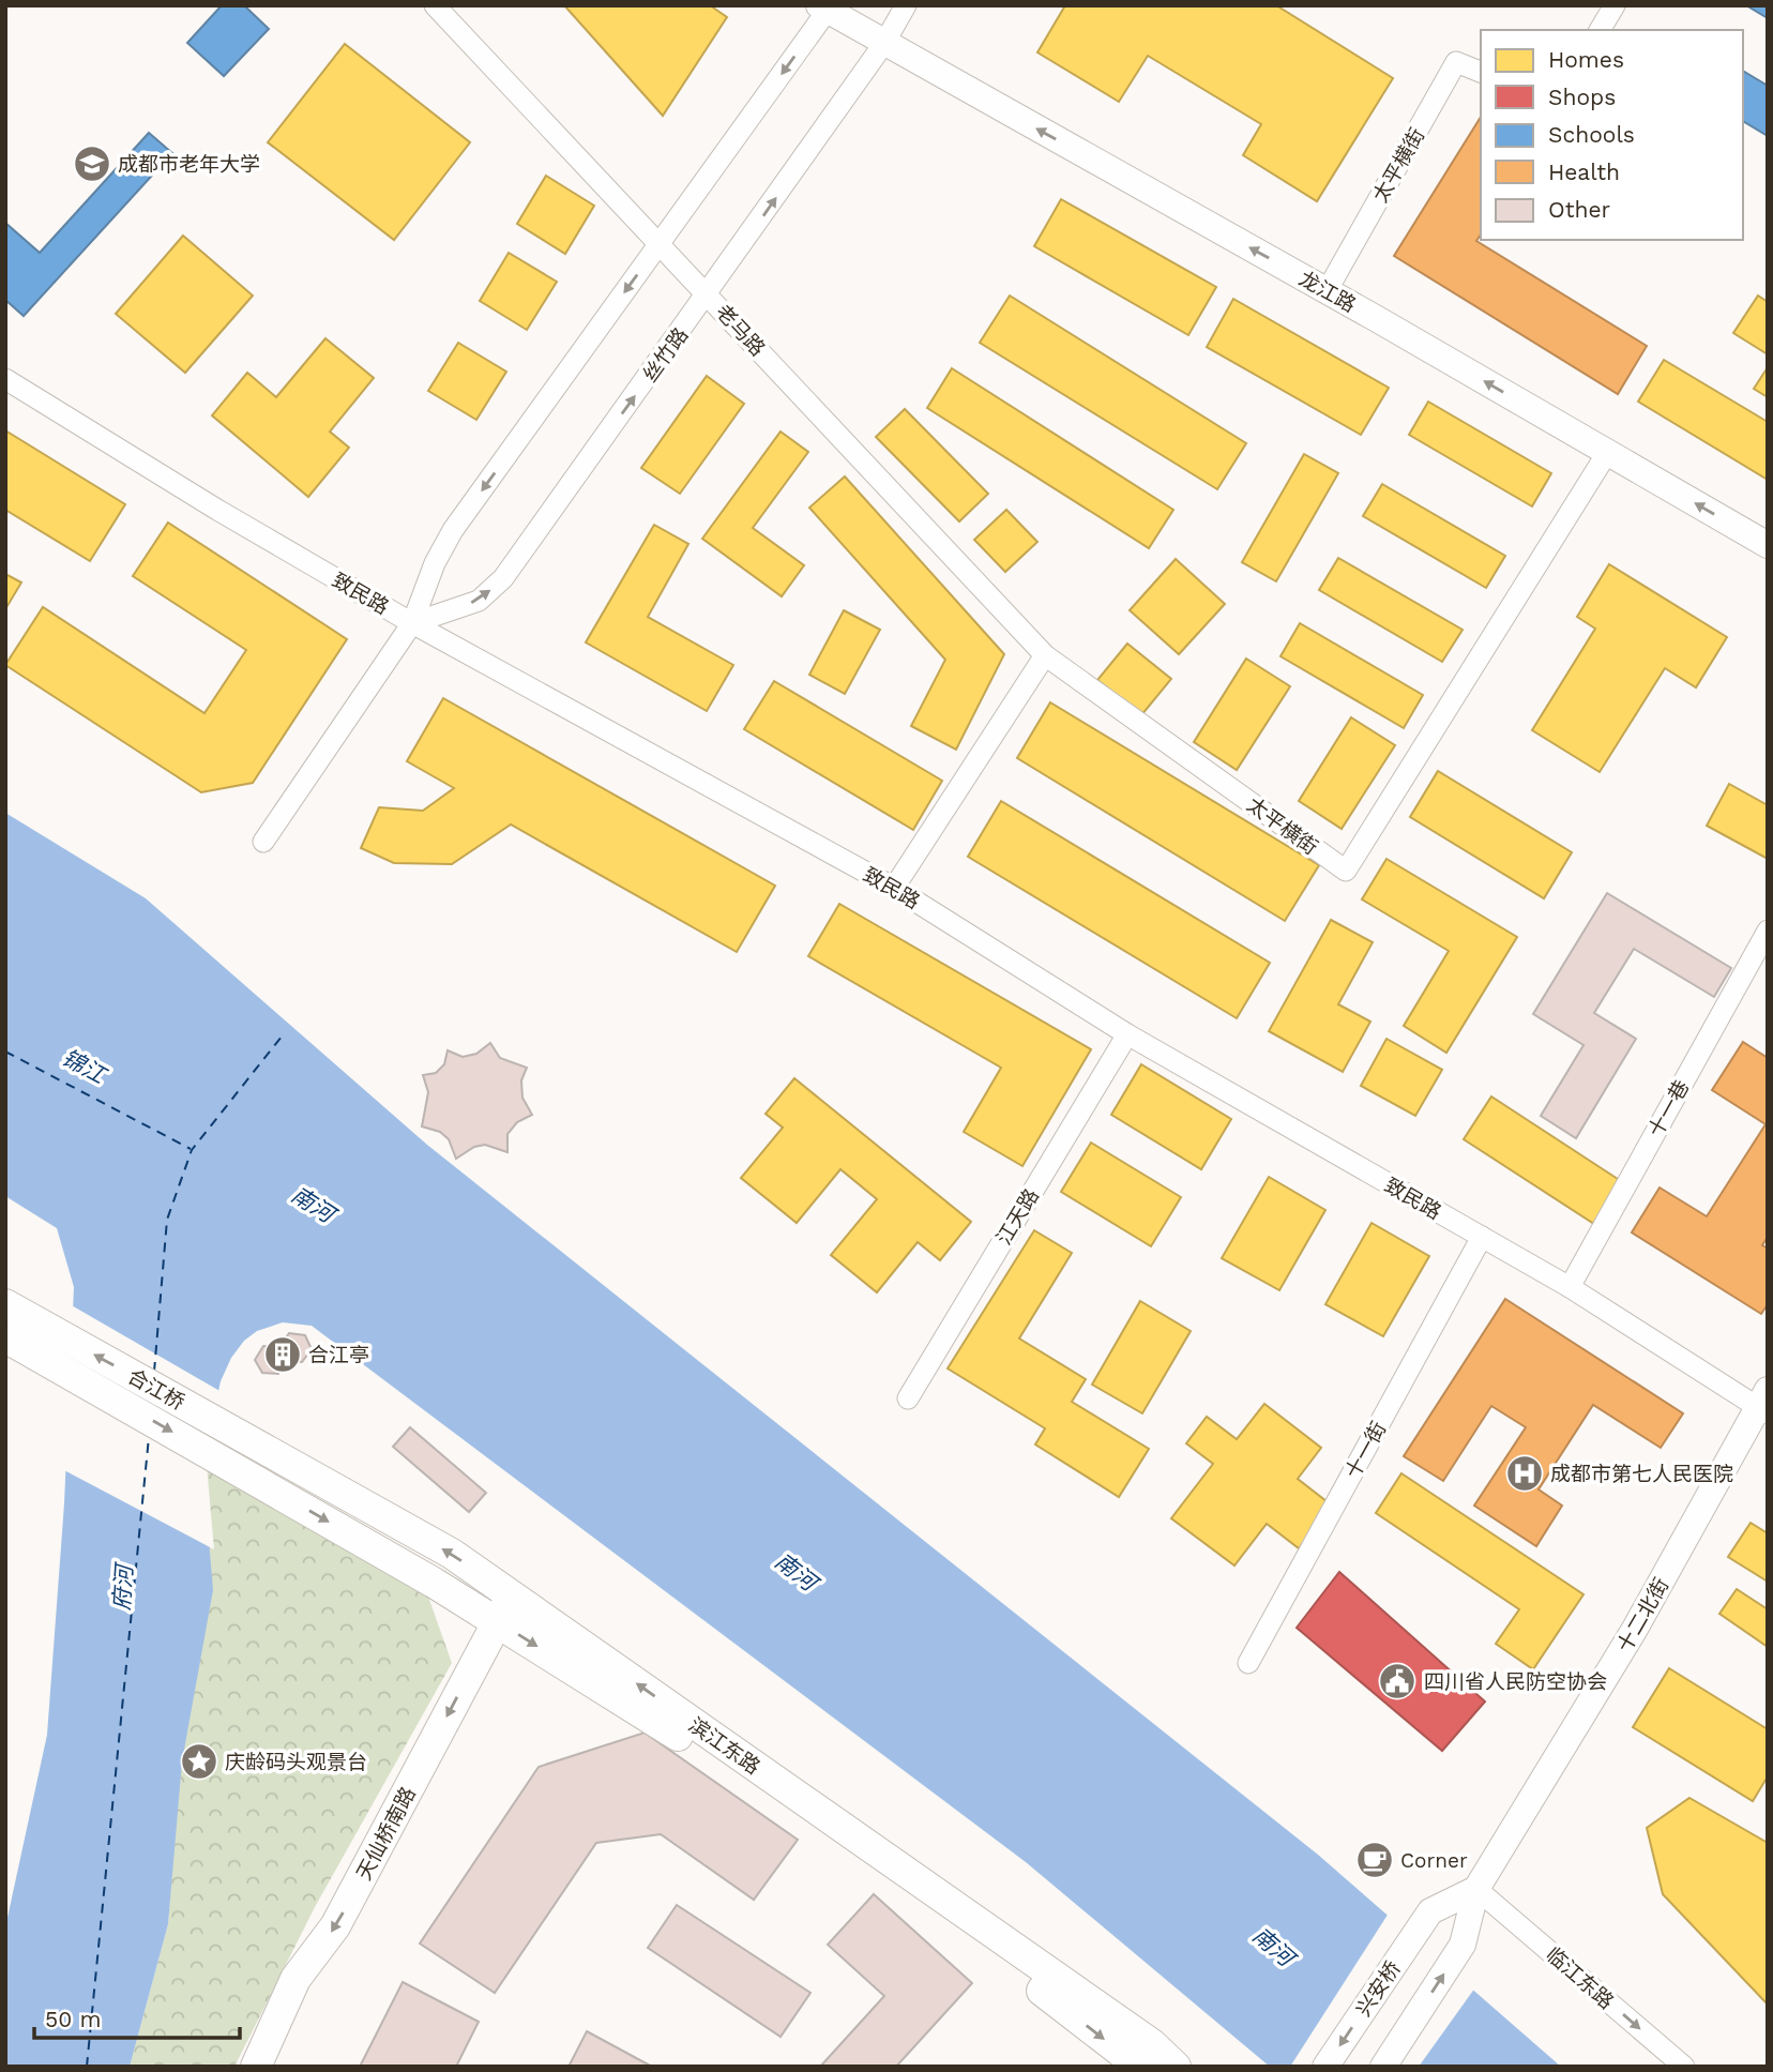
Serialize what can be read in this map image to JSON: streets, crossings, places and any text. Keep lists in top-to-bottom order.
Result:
{
  "streets": {
    "main road": ["合江桥", "滨江东路", "天仙桥南路"],
    "street": [
      "太平横街",
      "龙江路",
      "老马路",
      "丝竹路",
      "致民路",
      "十一巷",
      "江天路",
      "十一街",
      "十二北街",
      "临江东路",
      "兴安桥"
    ]
  },
  "crossings": [
    ["太平横街", "龙江路"],
    ["太平横街", "老马路"],
    ["龙江路", "丝竹路"],
    ["老马路", "丝竹路"],
    ["丝竹路", "致民路"],
    ["致民路", "十一巷"],
    ["致民路", "江天路"],
    ["致民路", "十一街"],
    ["致民路", "十二北街"],
    ["合江桥", "滨江东路"],
    ["十二北街", "临江东路"],
    ["十二北街", "兴安桥"],
    ["滨江东路", "天仙桥南路"],
    ["临江东路", "兴安桥"]
  ],
  "one_way": [
    "龙江路",
    "天仙桥南路",
    "临江东路",
    "兴安桥"
  ],
  "water": ["锦江", "南河", "府河"],
  "places": {
    "school or university": ["成都市老年大学"],
    "building": ["合江亭"],
    "hospital": ["成都市第七人民医院"],
    "public building": ["四川省人民防空协会"],
    "place": ["庆龄码头观景台"],
    "cafe": ["Corner"]
  },
  "legend": [
    "Homes",
    "Shops",
    "Schools",
    "Health",
    "Other"
  ],
  "scale_bar": "50 m"
}
